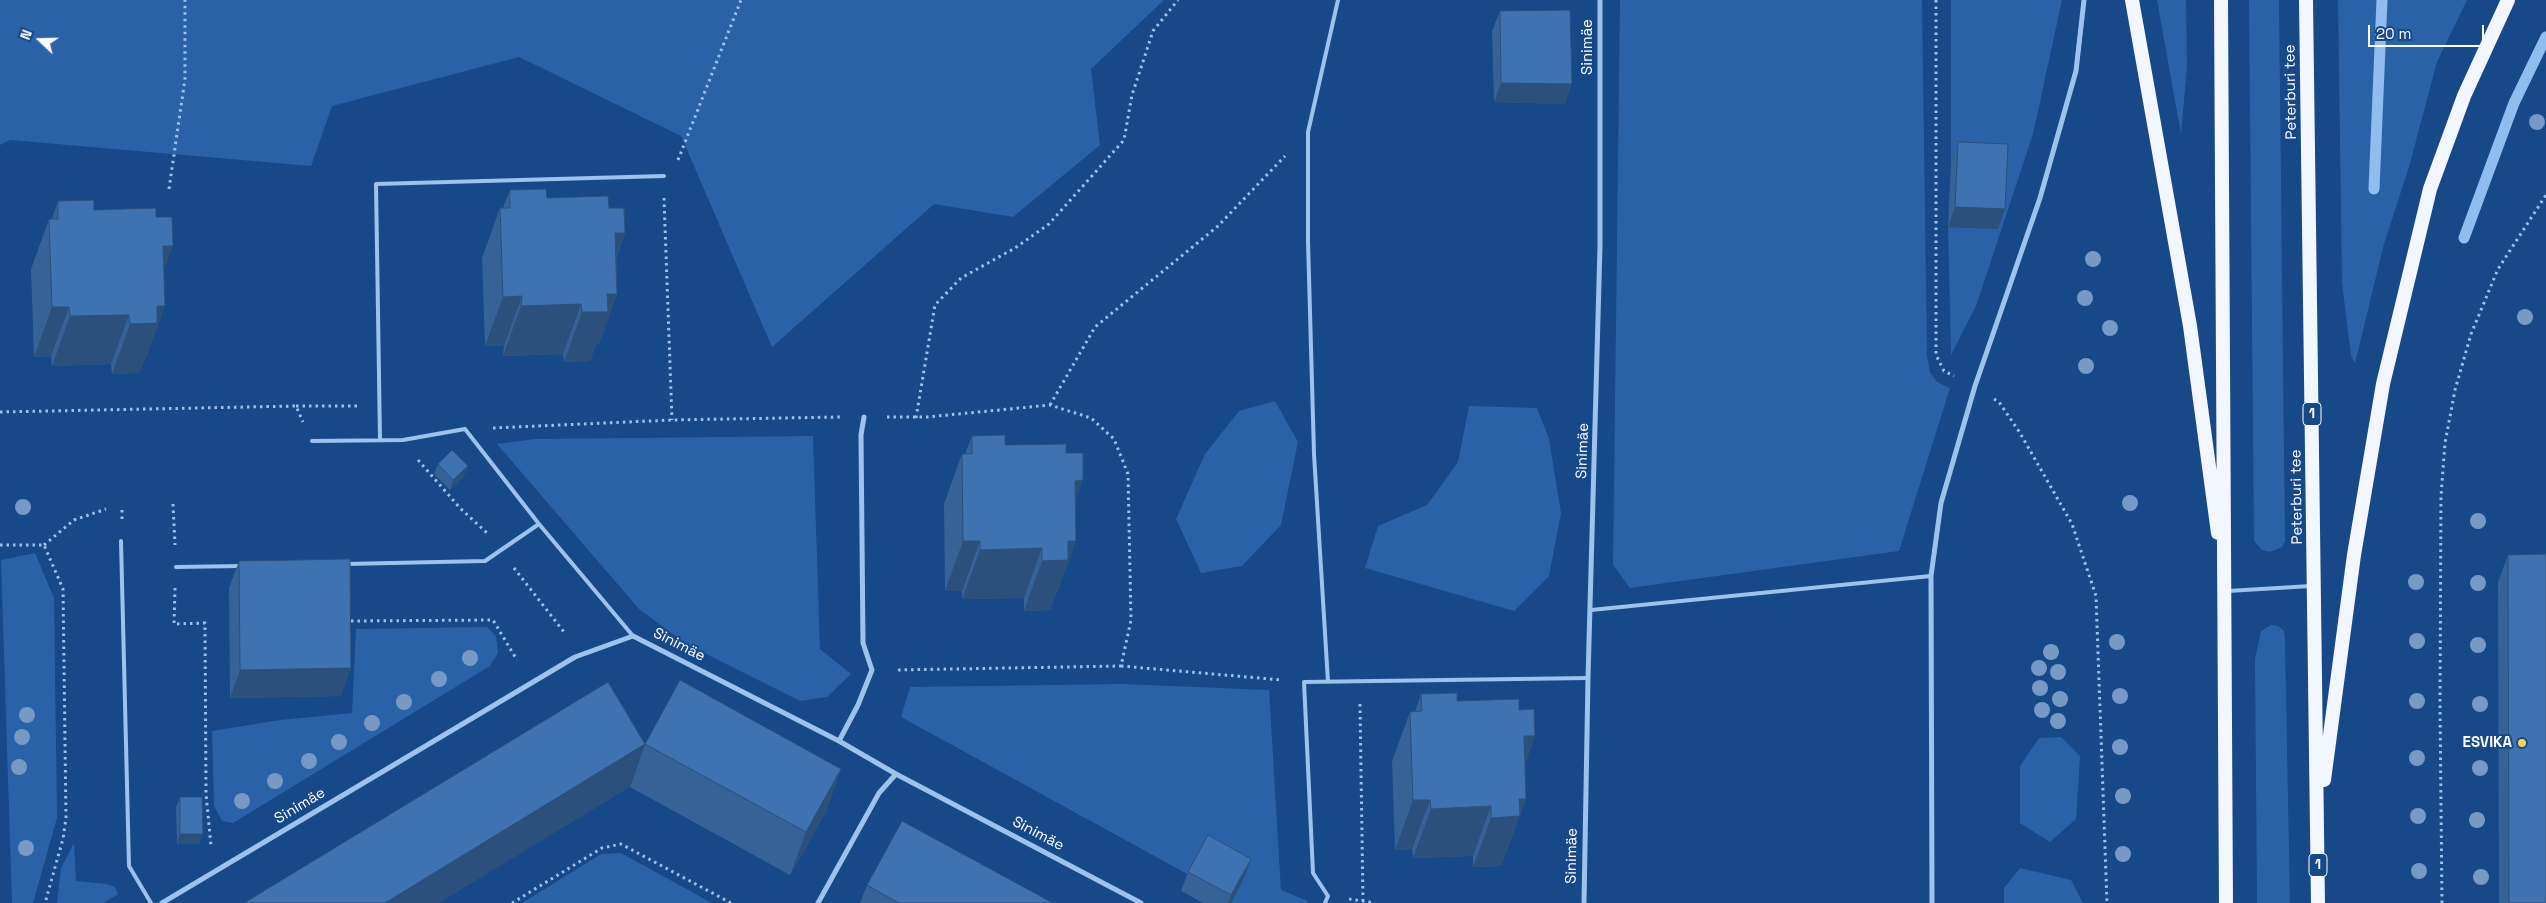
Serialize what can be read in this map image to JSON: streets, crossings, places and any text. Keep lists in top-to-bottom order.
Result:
{
  "streets": {
    "highway": ["Peterburi tee", "1"],
    "street": ["Sinimäe"]
  },
  "places": ["ESVIKA"],
  "scale_bar": "20 m",
  "north": "left"
}
